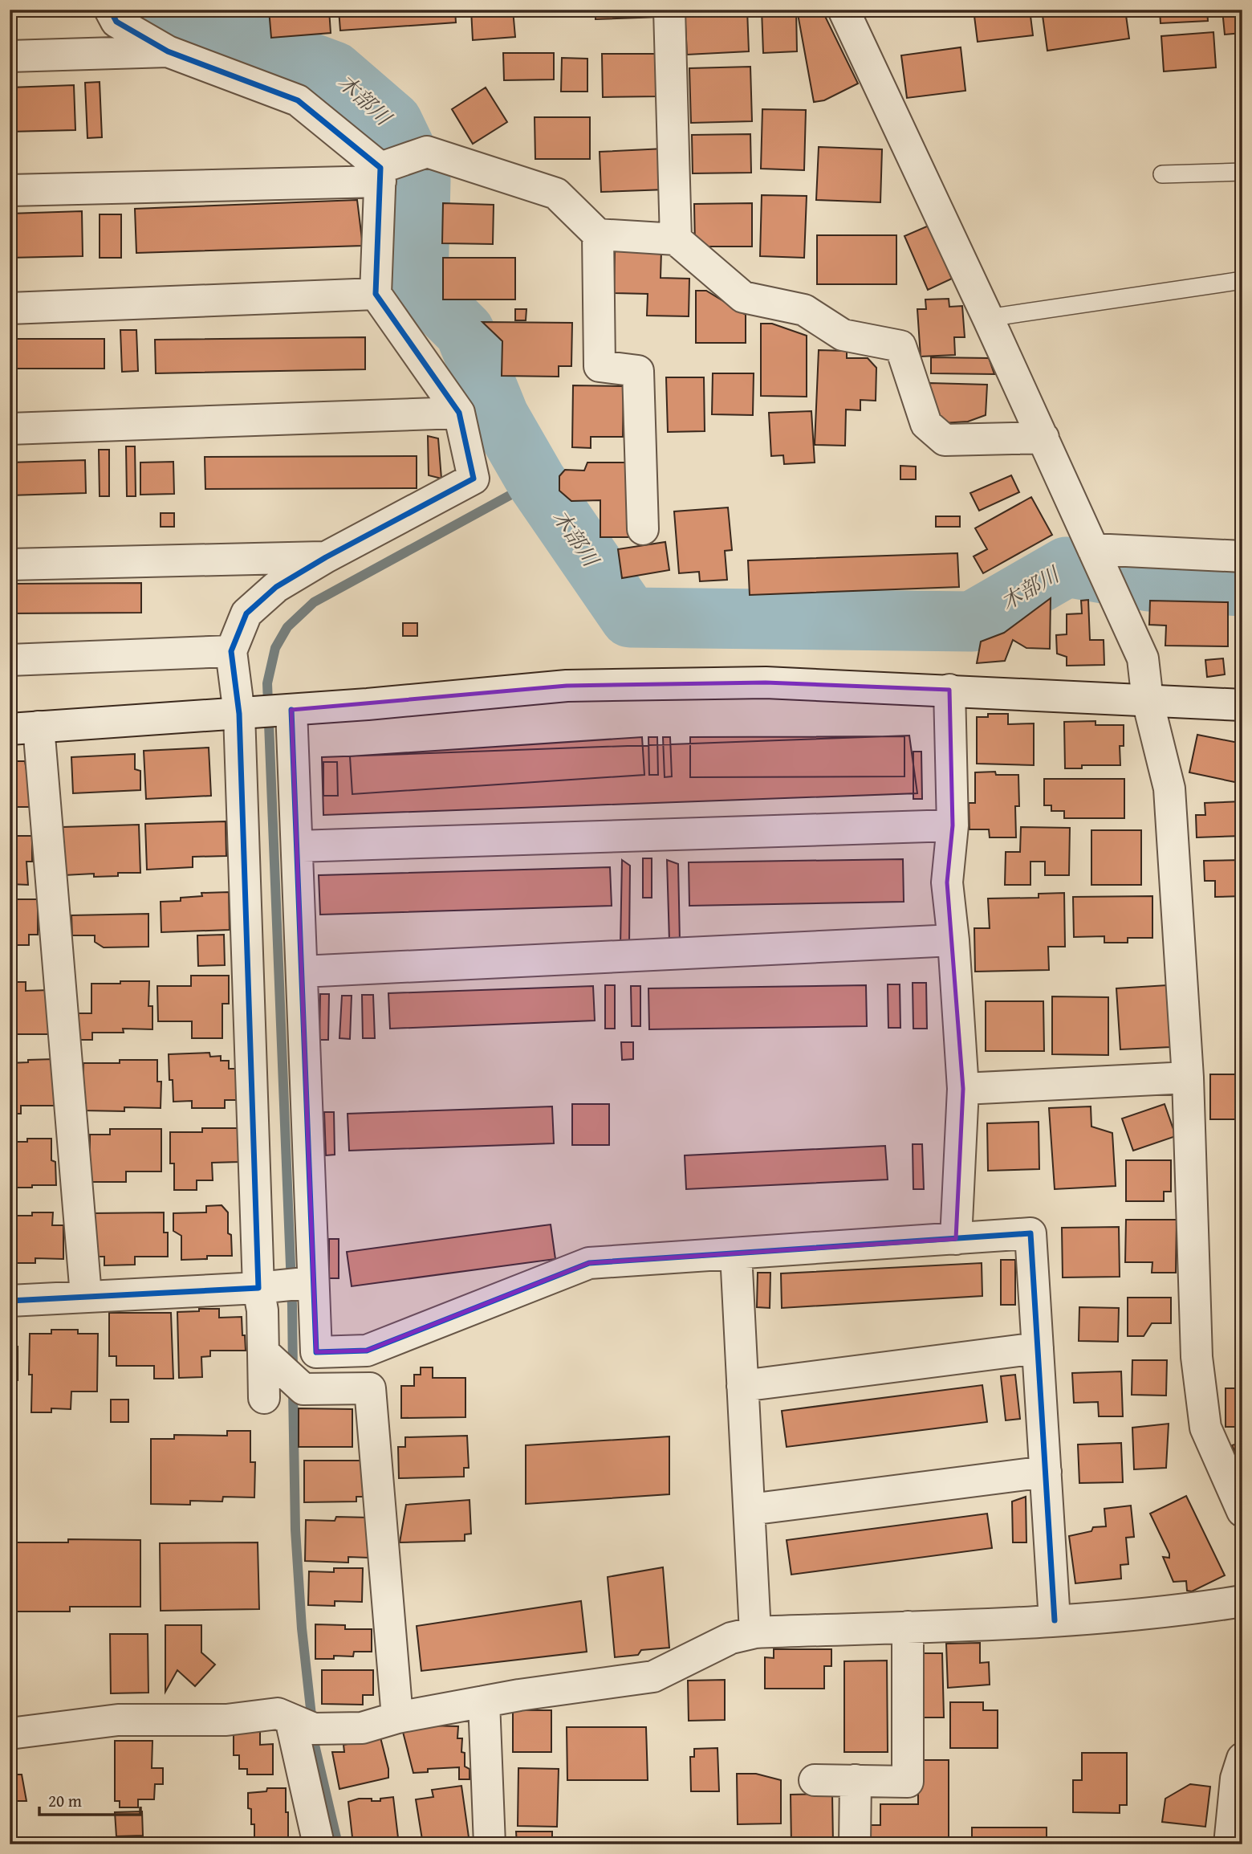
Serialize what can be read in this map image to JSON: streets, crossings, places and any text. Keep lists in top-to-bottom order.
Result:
{
  "water": ["木部川"],
  "scale_bar": "20 m"
}
